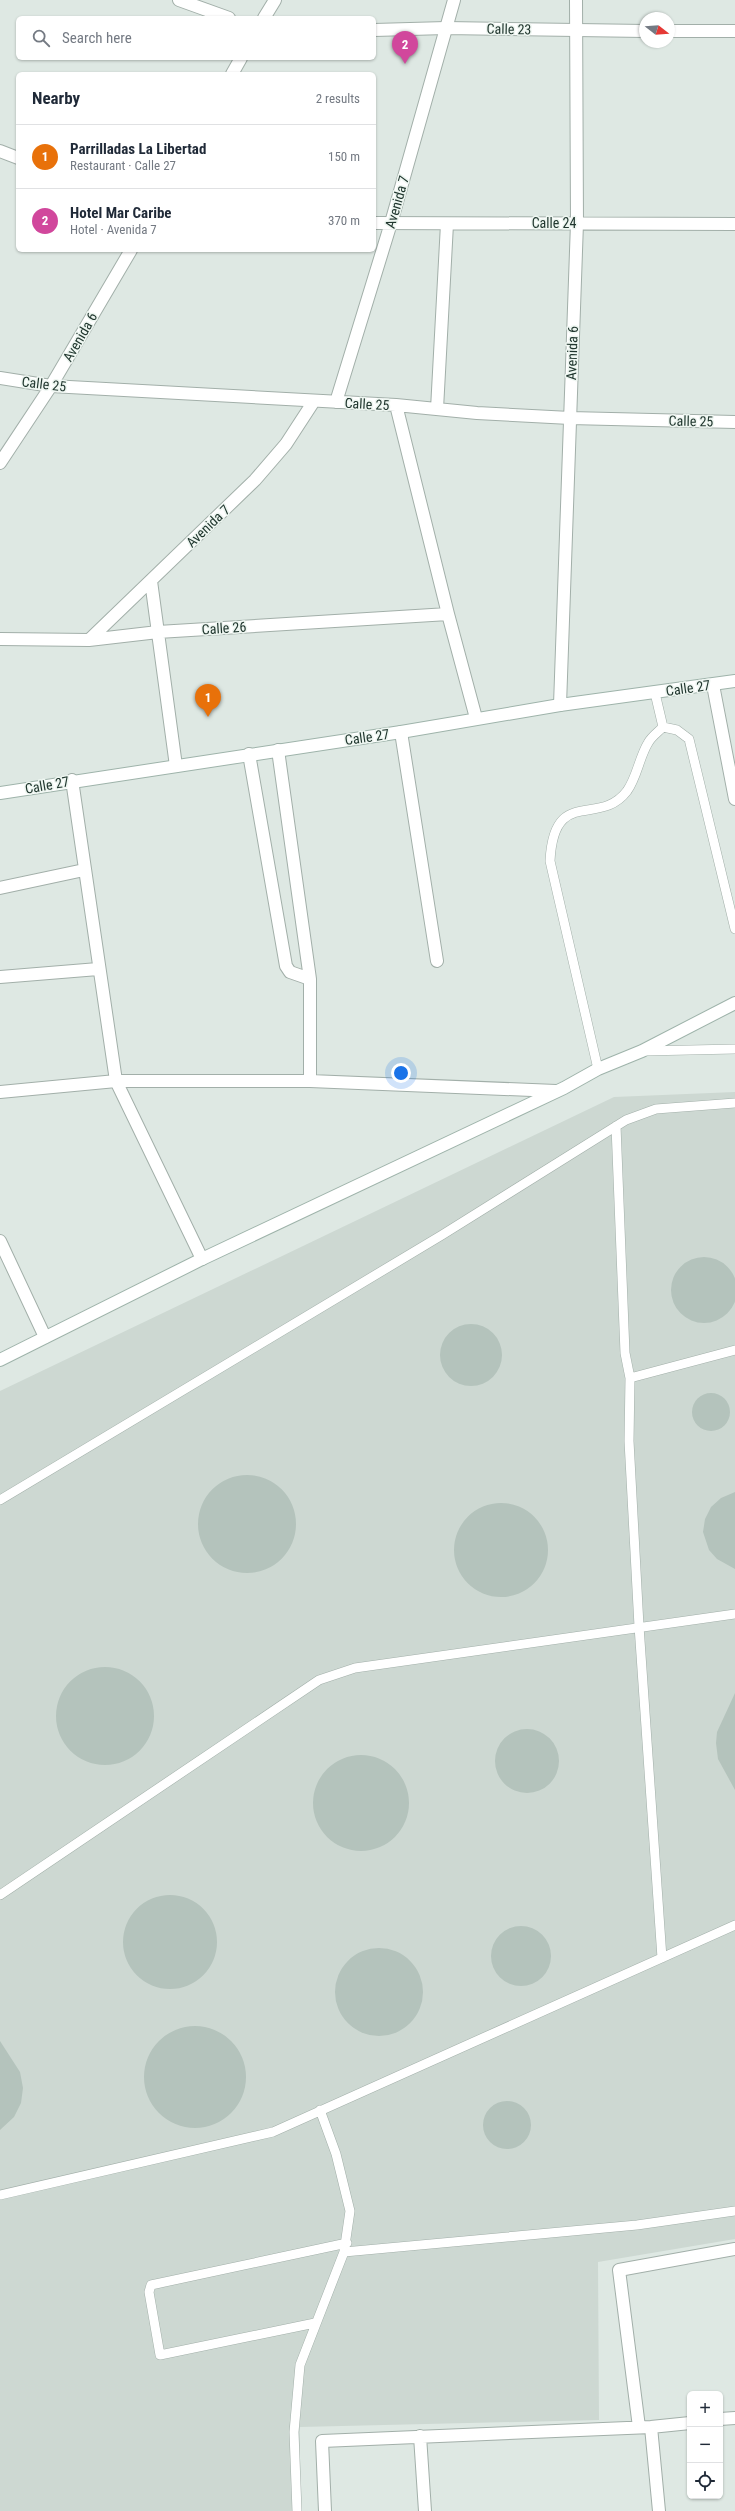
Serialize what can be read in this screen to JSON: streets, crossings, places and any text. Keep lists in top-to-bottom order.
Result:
{
  "streets": {
    "street": [
      "Calle 23",
      "Avenida 7",
      "Calle 24",
      "Avenida 6",
      "Calle 25",
      "Calle 26",
      "Calle 27"
    ]
  },
  "crossings": [
    ["Calle 23", "Avenida 7"],
    ["Calle 23", "Avenida 6"],
    ["Avenida 7", "Calle 24"],
    ["Avenida 7", "Calle 25"],
    ["Avenida 7", "Calle 26"],
    ["Calle 24", "Avenida 6"],
    ["Avenida 6", "Calle 25"],
    ["Avenida 6", "Calle 27"]
  ],
  "north": "right",
  "page": {
    "search": "Search here",
    "pins": ["2", "1"],
    "heading": ["Nearby", "2 results"],
    "list": [
      {
        "mark": "1",
        "name": "Parrilladas La Libertad",
        "note": "Restaurant · Calle 27",
        "value": "150 m"
      },
      {
        "mark": "2",
        "name": "Hotel Mar Caribe",
        "note": "Hotel · Avenida 7",
        "value": "370 m"
      }
    ],
    "map_buttons": ["+", "−"]
  }
}
